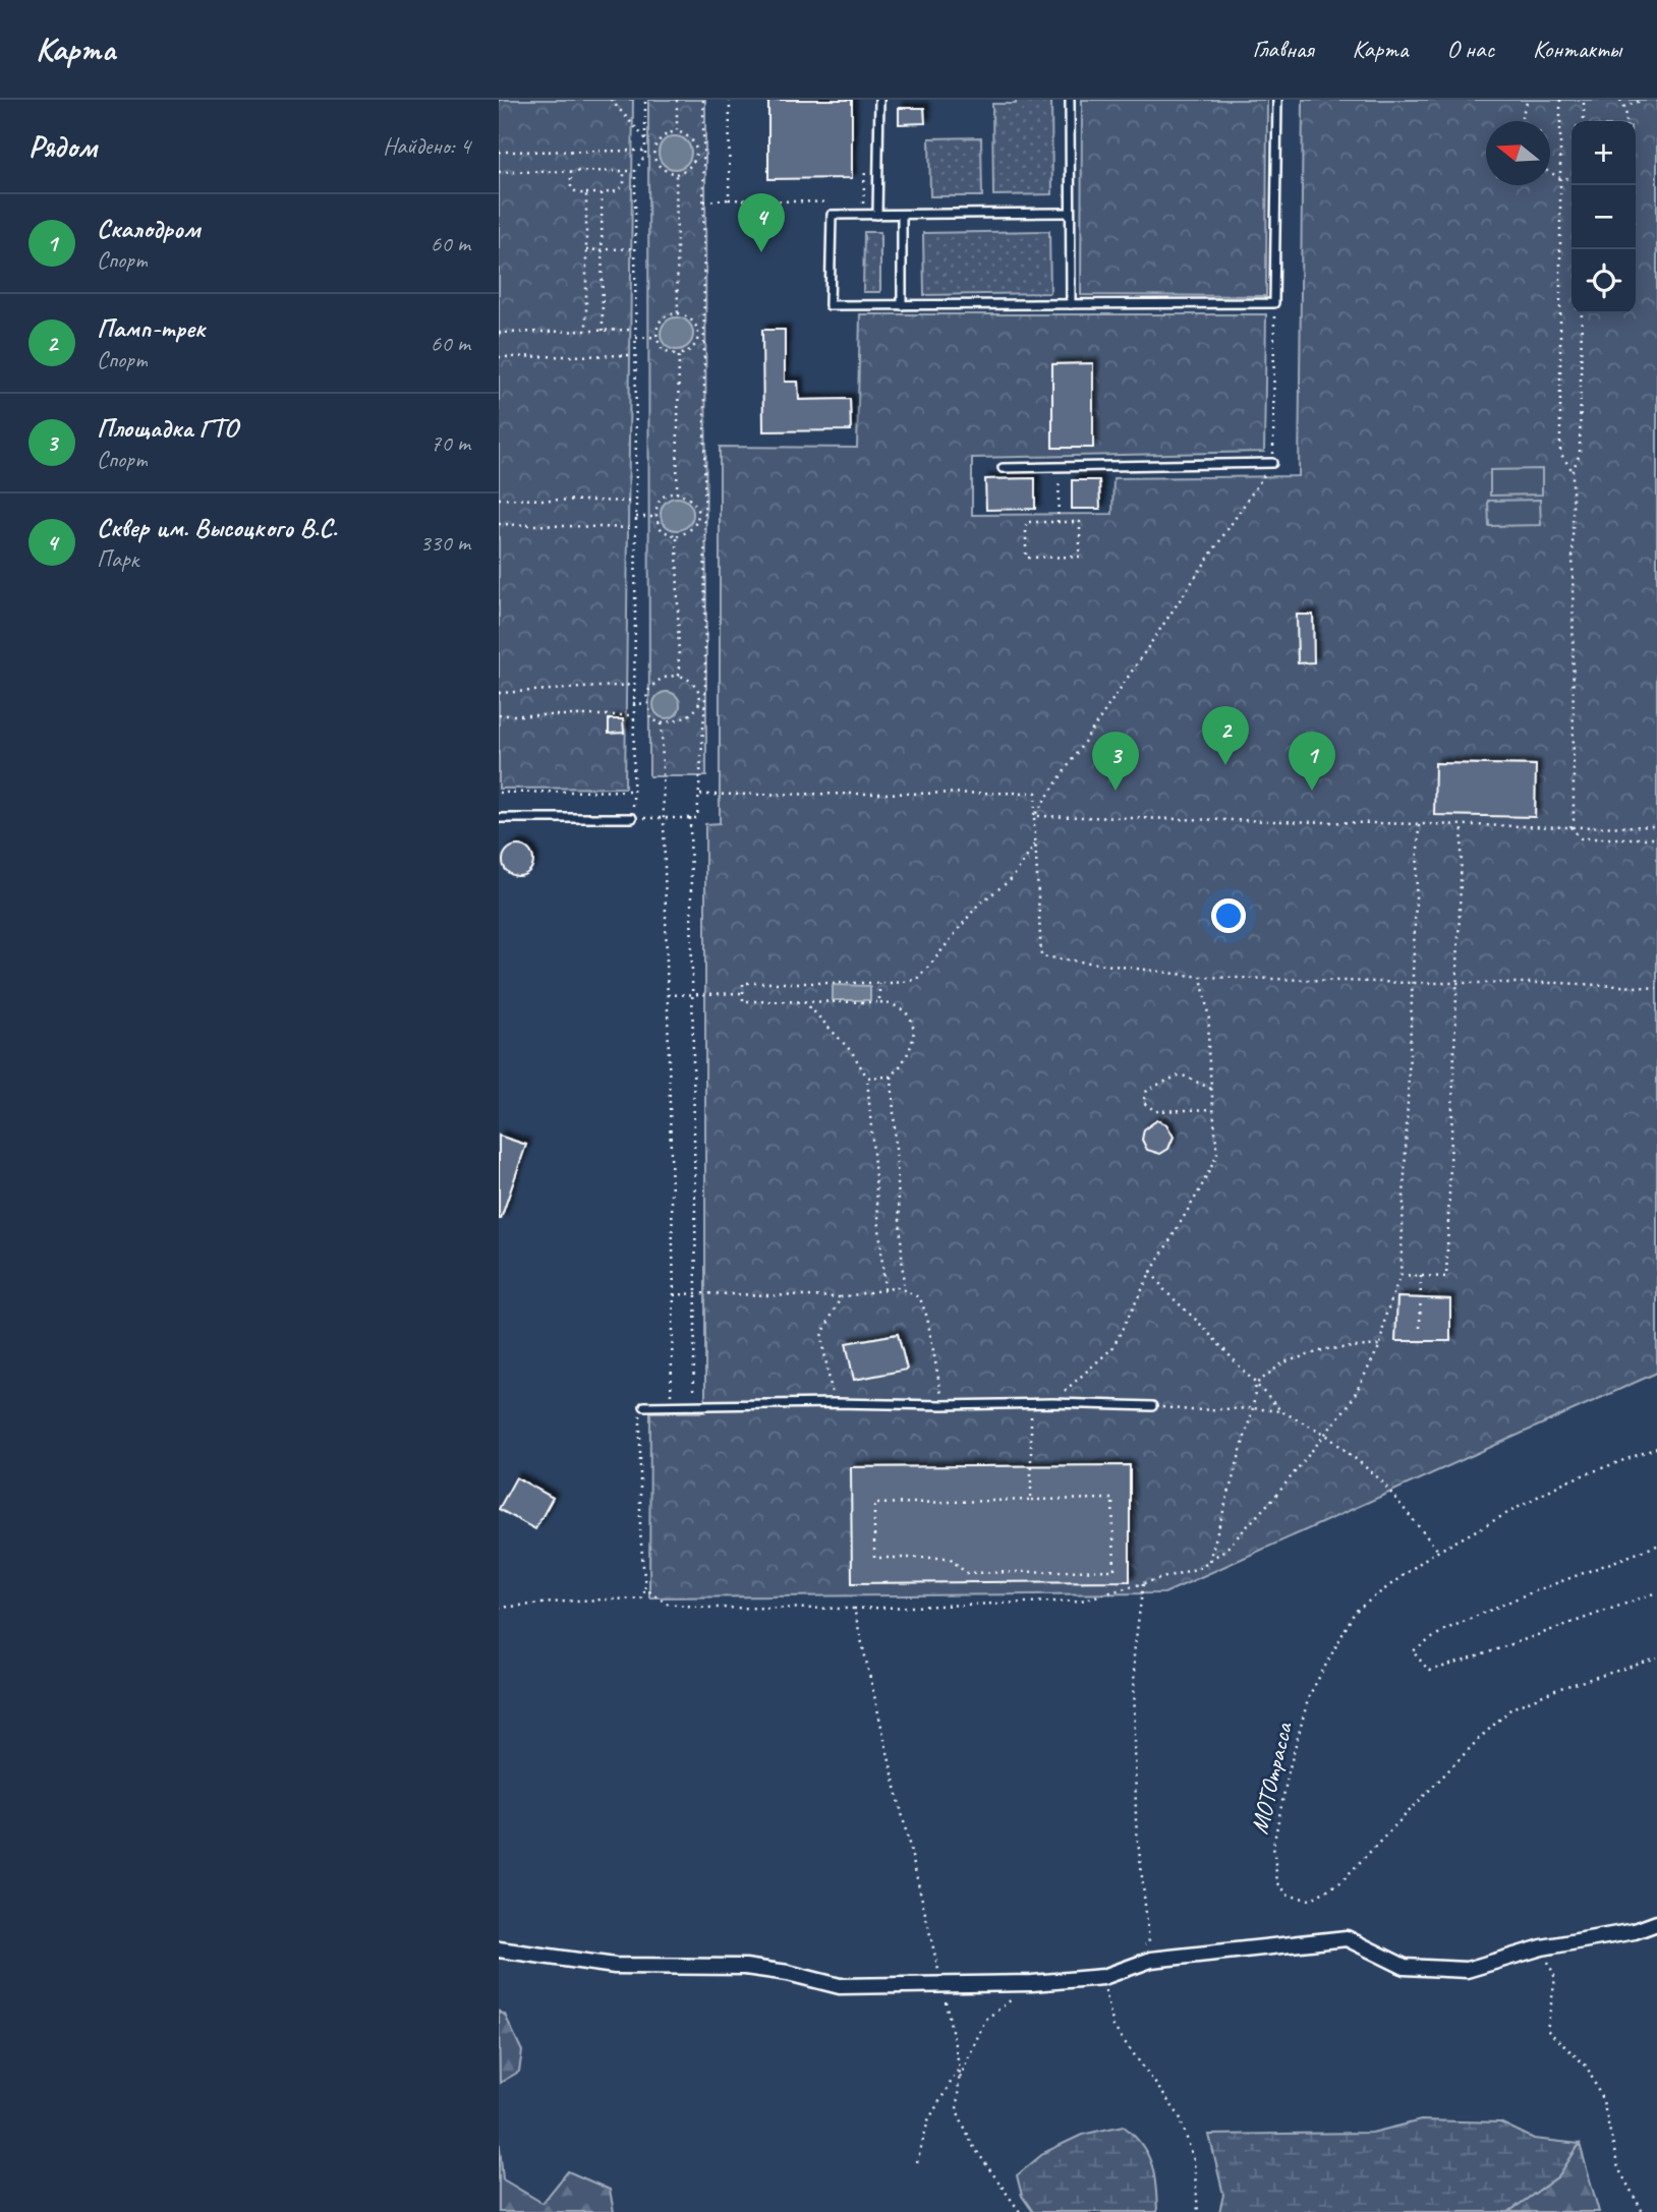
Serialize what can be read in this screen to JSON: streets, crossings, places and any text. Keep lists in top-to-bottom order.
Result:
{
  "streets": {
    "path": ["МОТОтрасса"]
  },
  "north": "left",
  "page": {
    "header": "Карта",
    "nav": [
      "Главная",
      "Карта",
      "О нас",
      "Контакты"
    ],
    "heading": ["Рядом", "Найдено: 4"],
    "map_buttons": ["+", "−"],
    "list": [
      {
        "mark": "1",
        "name": "Скалодром",
        "note": "Спорт",
        "value": "60 m"
      },
      {
        "mark": "2",
        "name": "Памп-трек",
        "note": "Спорт",
        "value": "60 m"
      },
      {
        "mark": "3",
        "name": "Площадка ГТО",
        "note": "Спорт",
        "value": "70 m"
      },
      {
        "mark": "4",
        "name": "Сквер им. Высоцкого В.С.",
        "note": "Парк",
        "value": "330 m"
      }
    ],
    "pins": [
      "4",
      "2",
      "1",
      "3"
    ]
  }
}
